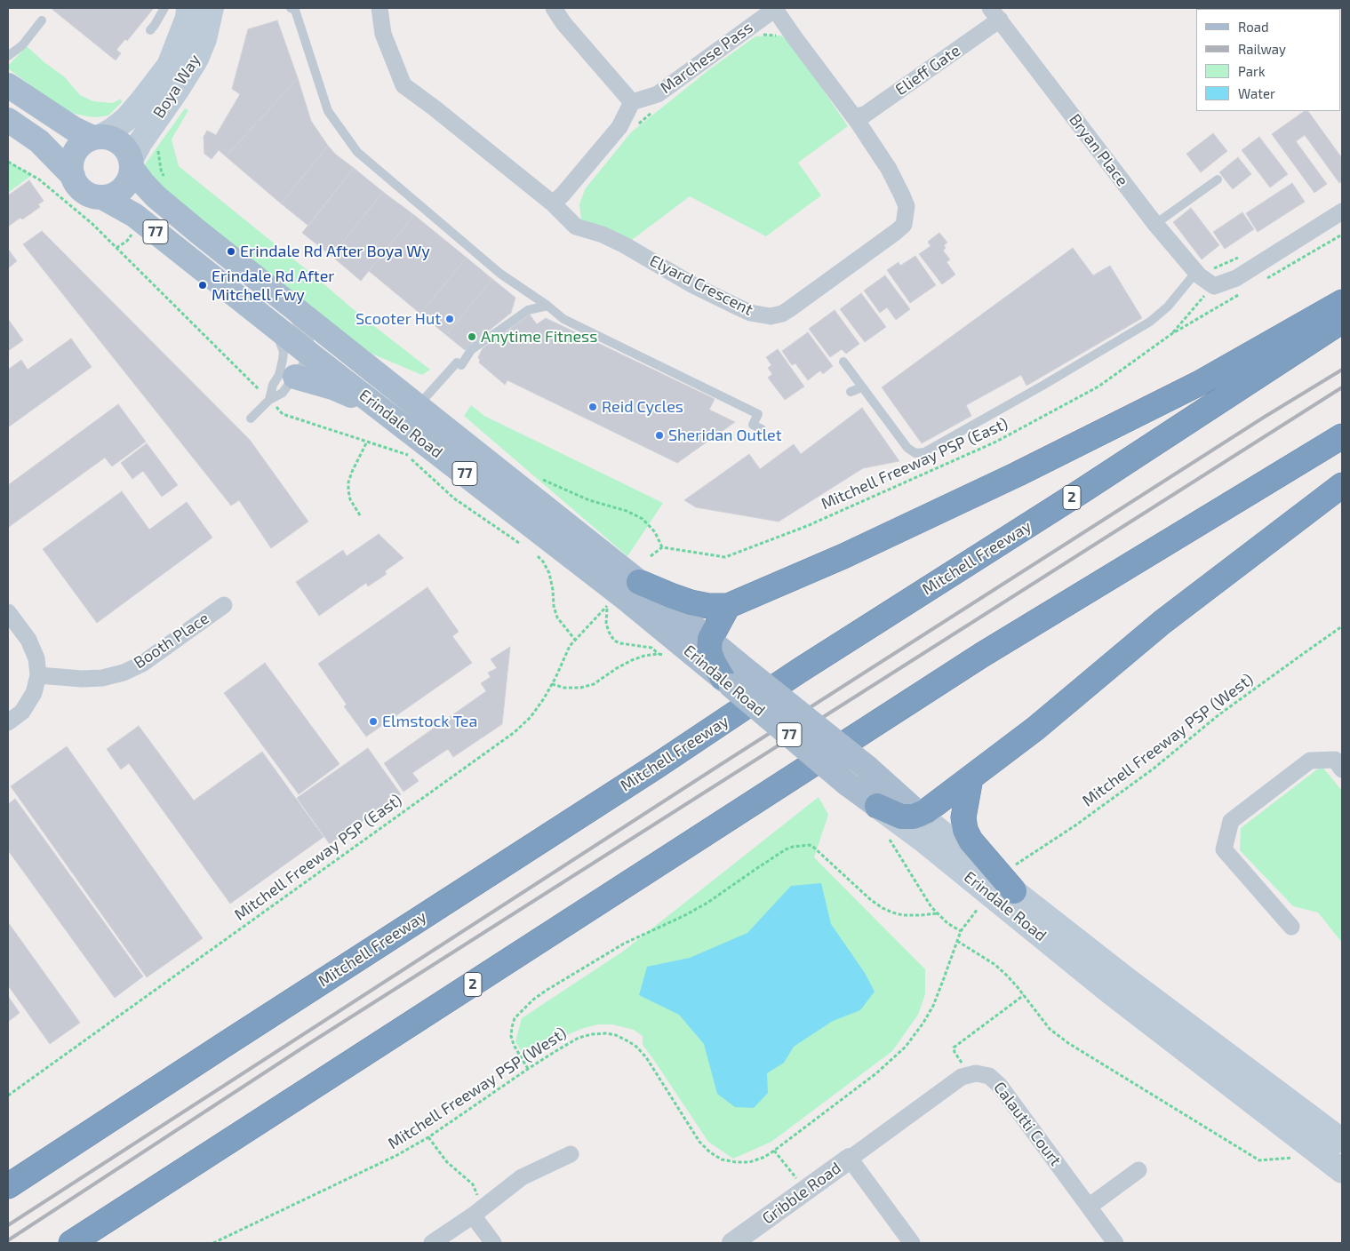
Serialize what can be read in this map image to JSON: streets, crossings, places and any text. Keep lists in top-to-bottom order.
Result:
{
  "streets": {
    "highway": ["2", "Mitchell Freeway"],
    "main road": ["Boya Way", "77", "Erindale Road"],
    "street": [
      "Marchese Pass",
      "Elieff Gate",
      "Bryan Place",
      "Elyard Crescent",
      "Booth Place",
      "Calautti Court",
      "Gribble Road"
    ],
    "path": ["Mitchell Freeway PSP (East)", "Mitchell Freeway PSP (West)"]
  },
  "crossings": [
    ["Marchese Pass", "Elyard Crescent"],
    ["Elieff Gate", "Bryan Place"],
    ["Elieff Gate", "Elyard Crescent"],
    ["Boya Way", "Erindale Road"],
    ["Bryan Place", "Mitchell Freeway PSP (East)"],
    ["Erindale Road", "Mitchell Freeway PSP (West)"]
  ],
  "places": [
    "Erindale Rd After Boya Wy",
    "Erindale Rd After Mitchell Fwy",
    "Scooter Hut",
    "Anytime Fitness",
    "Reid Cycles",
    "Sheridan Outlet",
    "Elmstock Tea"
  ],
  "legend": [
    "Road",
    "Railway",
    "Park",
    "Water"
  ]
}
